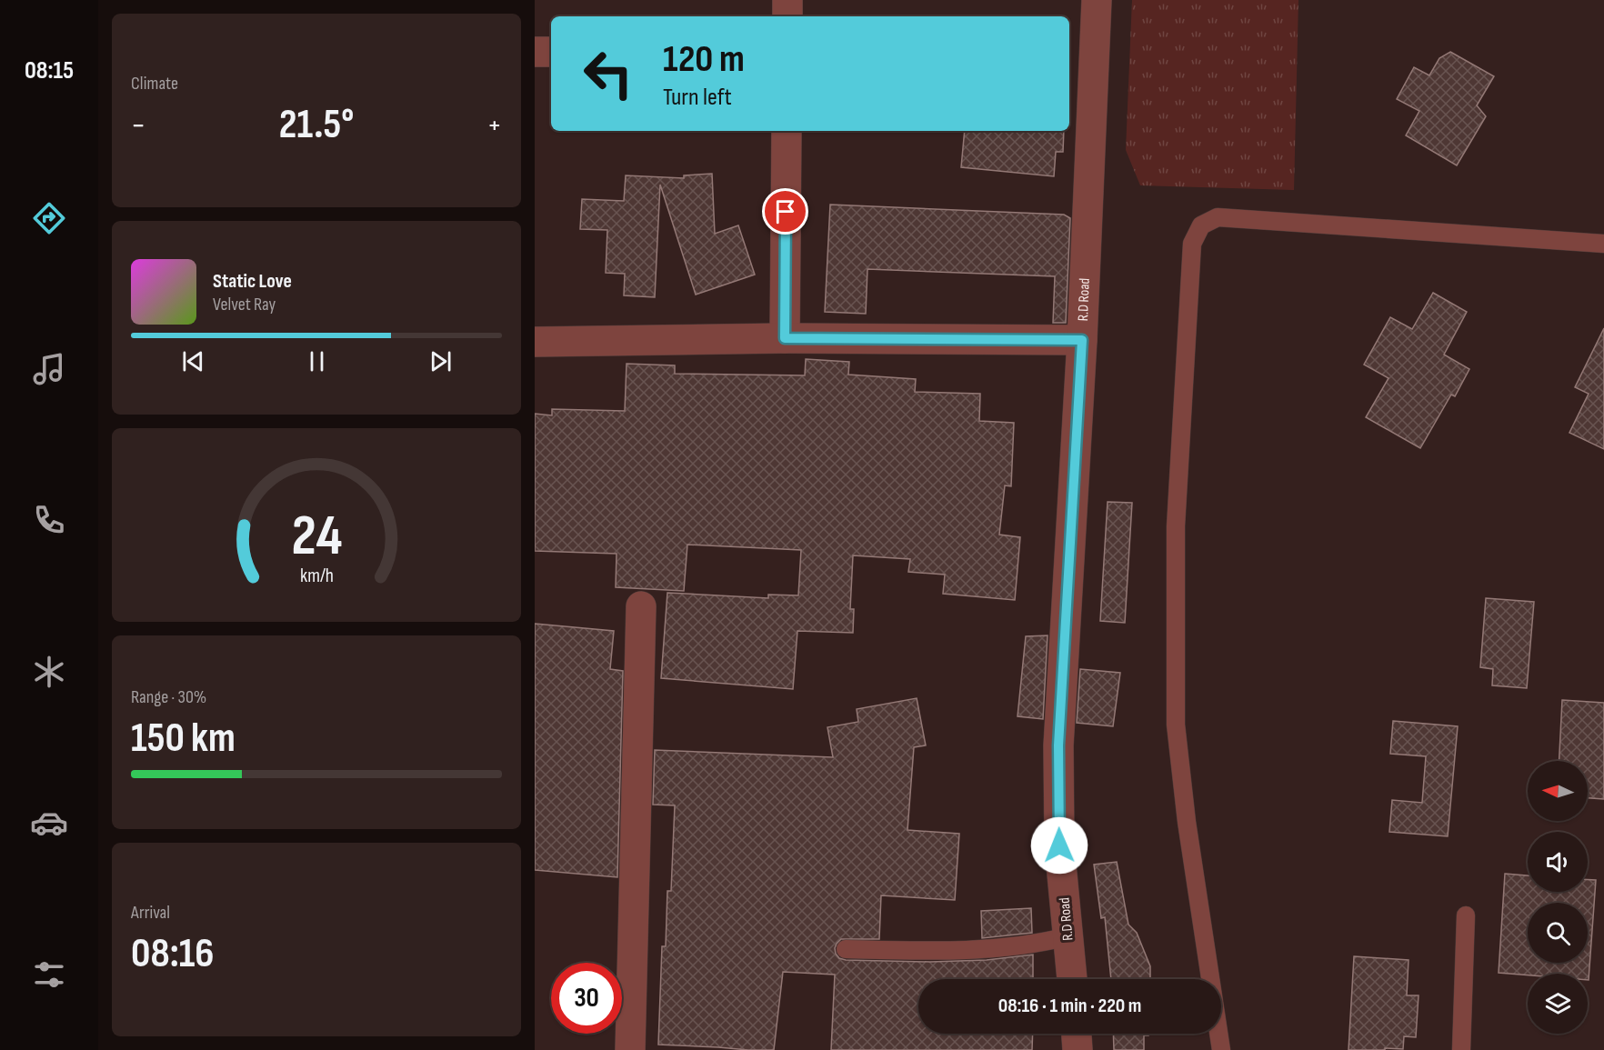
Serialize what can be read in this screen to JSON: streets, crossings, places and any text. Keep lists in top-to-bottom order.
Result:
{
  "streets": {
    "street": ["R.D Road"]
  },
  "north": "left",
  "page": {
    "tabs": "08:15",
    "tile": [
      "Climate",
      ["Range · 30%", "150 km"],
      ["Arrival", "08:16"]
    ],
    "turn": ["120 m", "Turn left"],
    "heat": ["−", "21.5°", "+"],
    "song": ["Static Love", "Velvet Ray"],
    "limit": "30",
    "trip": "08:16 · 1 min · 220 m",
    "gauge": ["24", "km/h"]
  }
}
